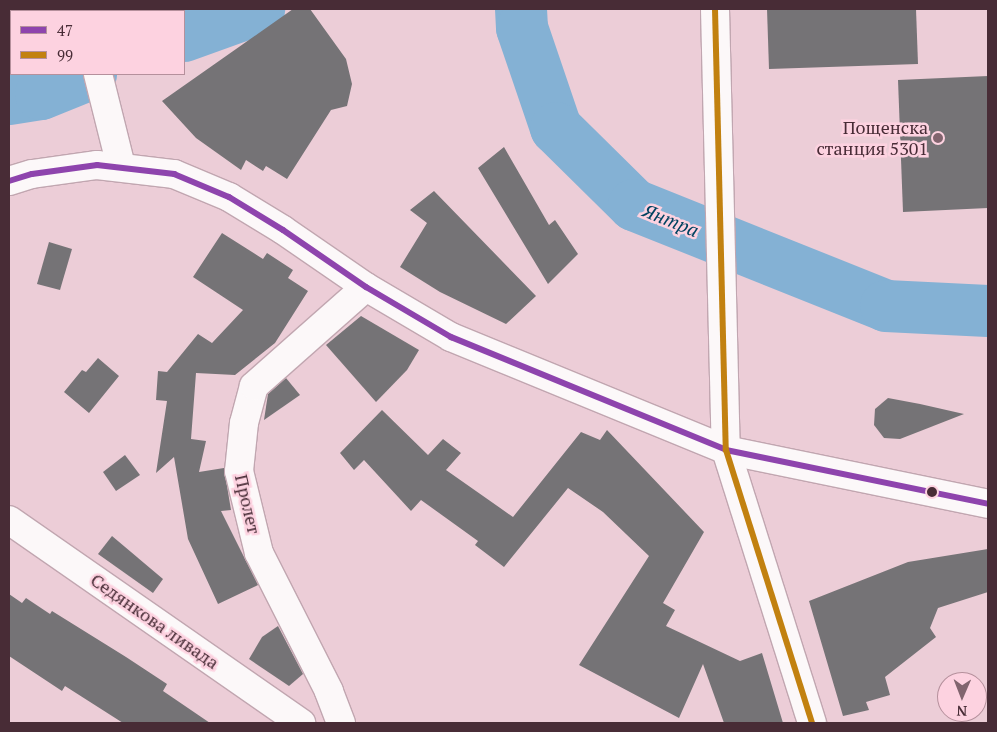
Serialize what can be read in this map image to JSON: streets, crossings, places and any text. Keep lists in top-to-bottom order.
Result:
{
  "streets": {
    "street": ["Пролет", "Седянкова ливада"]
  },
  "water": ["Янтра"],
  "places": ["Пощенска станция 5301"],
  "lines": ["transit line 99", "transit line 47"],
  "legend": ["47", "99"],
  "north": "bottom"
}
